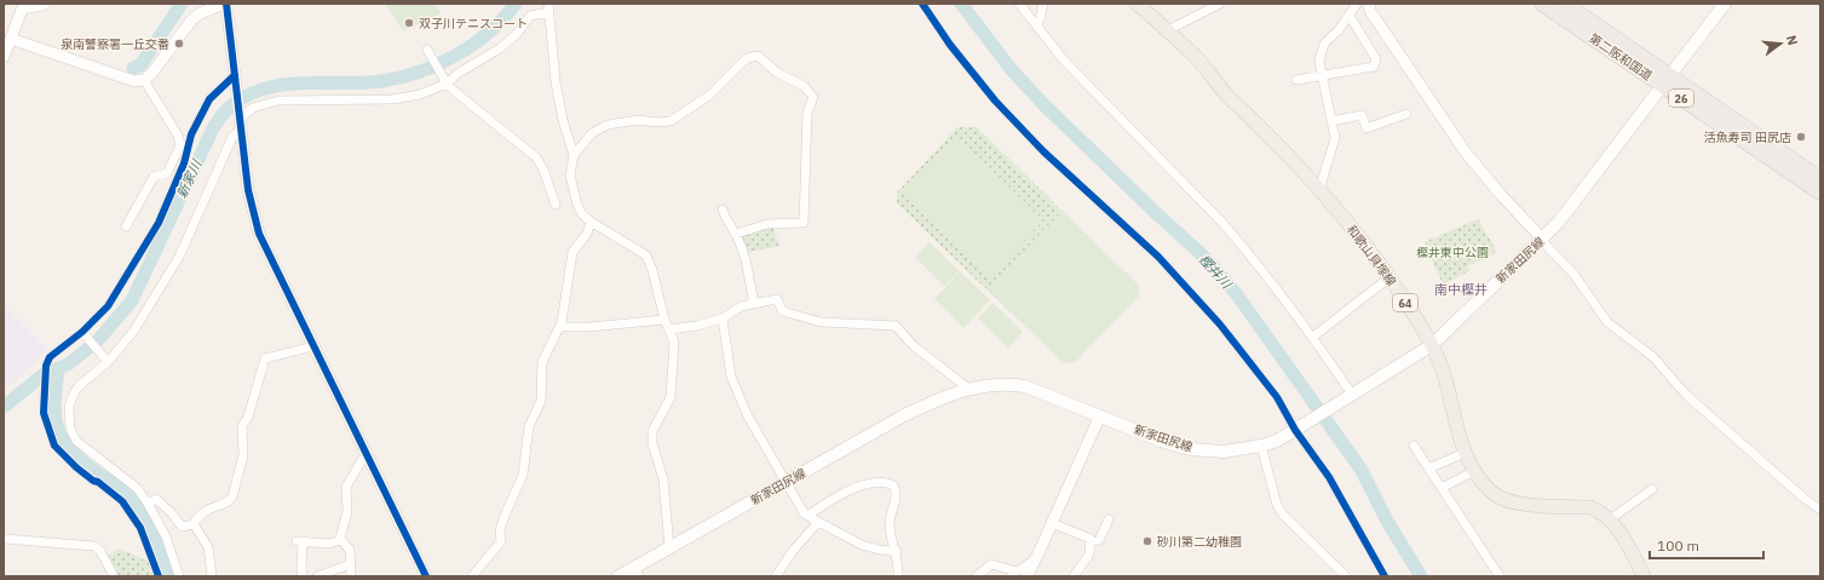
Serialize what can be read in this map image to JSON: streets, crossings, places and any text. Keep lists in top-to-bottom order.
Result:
{
  "streets": {
    "highway": ["第二阪和国道", "26"],
    "main road": ["和歌山貝塚線", "新家田尻線", "64"]
  },
  "crossings": [
    ["第二阪和国道", "新家田尻線"],
    ["和歌山貝塚線", "新家田尻線"]
  ],
  "districts": ["南中樫井"],
  "water": ["新家川", "樫井川"],
  "parks": ["樫井東中公園"],
  "places": [
    "双子川テニスコート",
    "泉南警察署一丘交番",
    "活魚寿司 田尻店",
    "砂川第二幼稚園"
  ],
  "scale_bar": "100 m",
  "north": "right"
}
